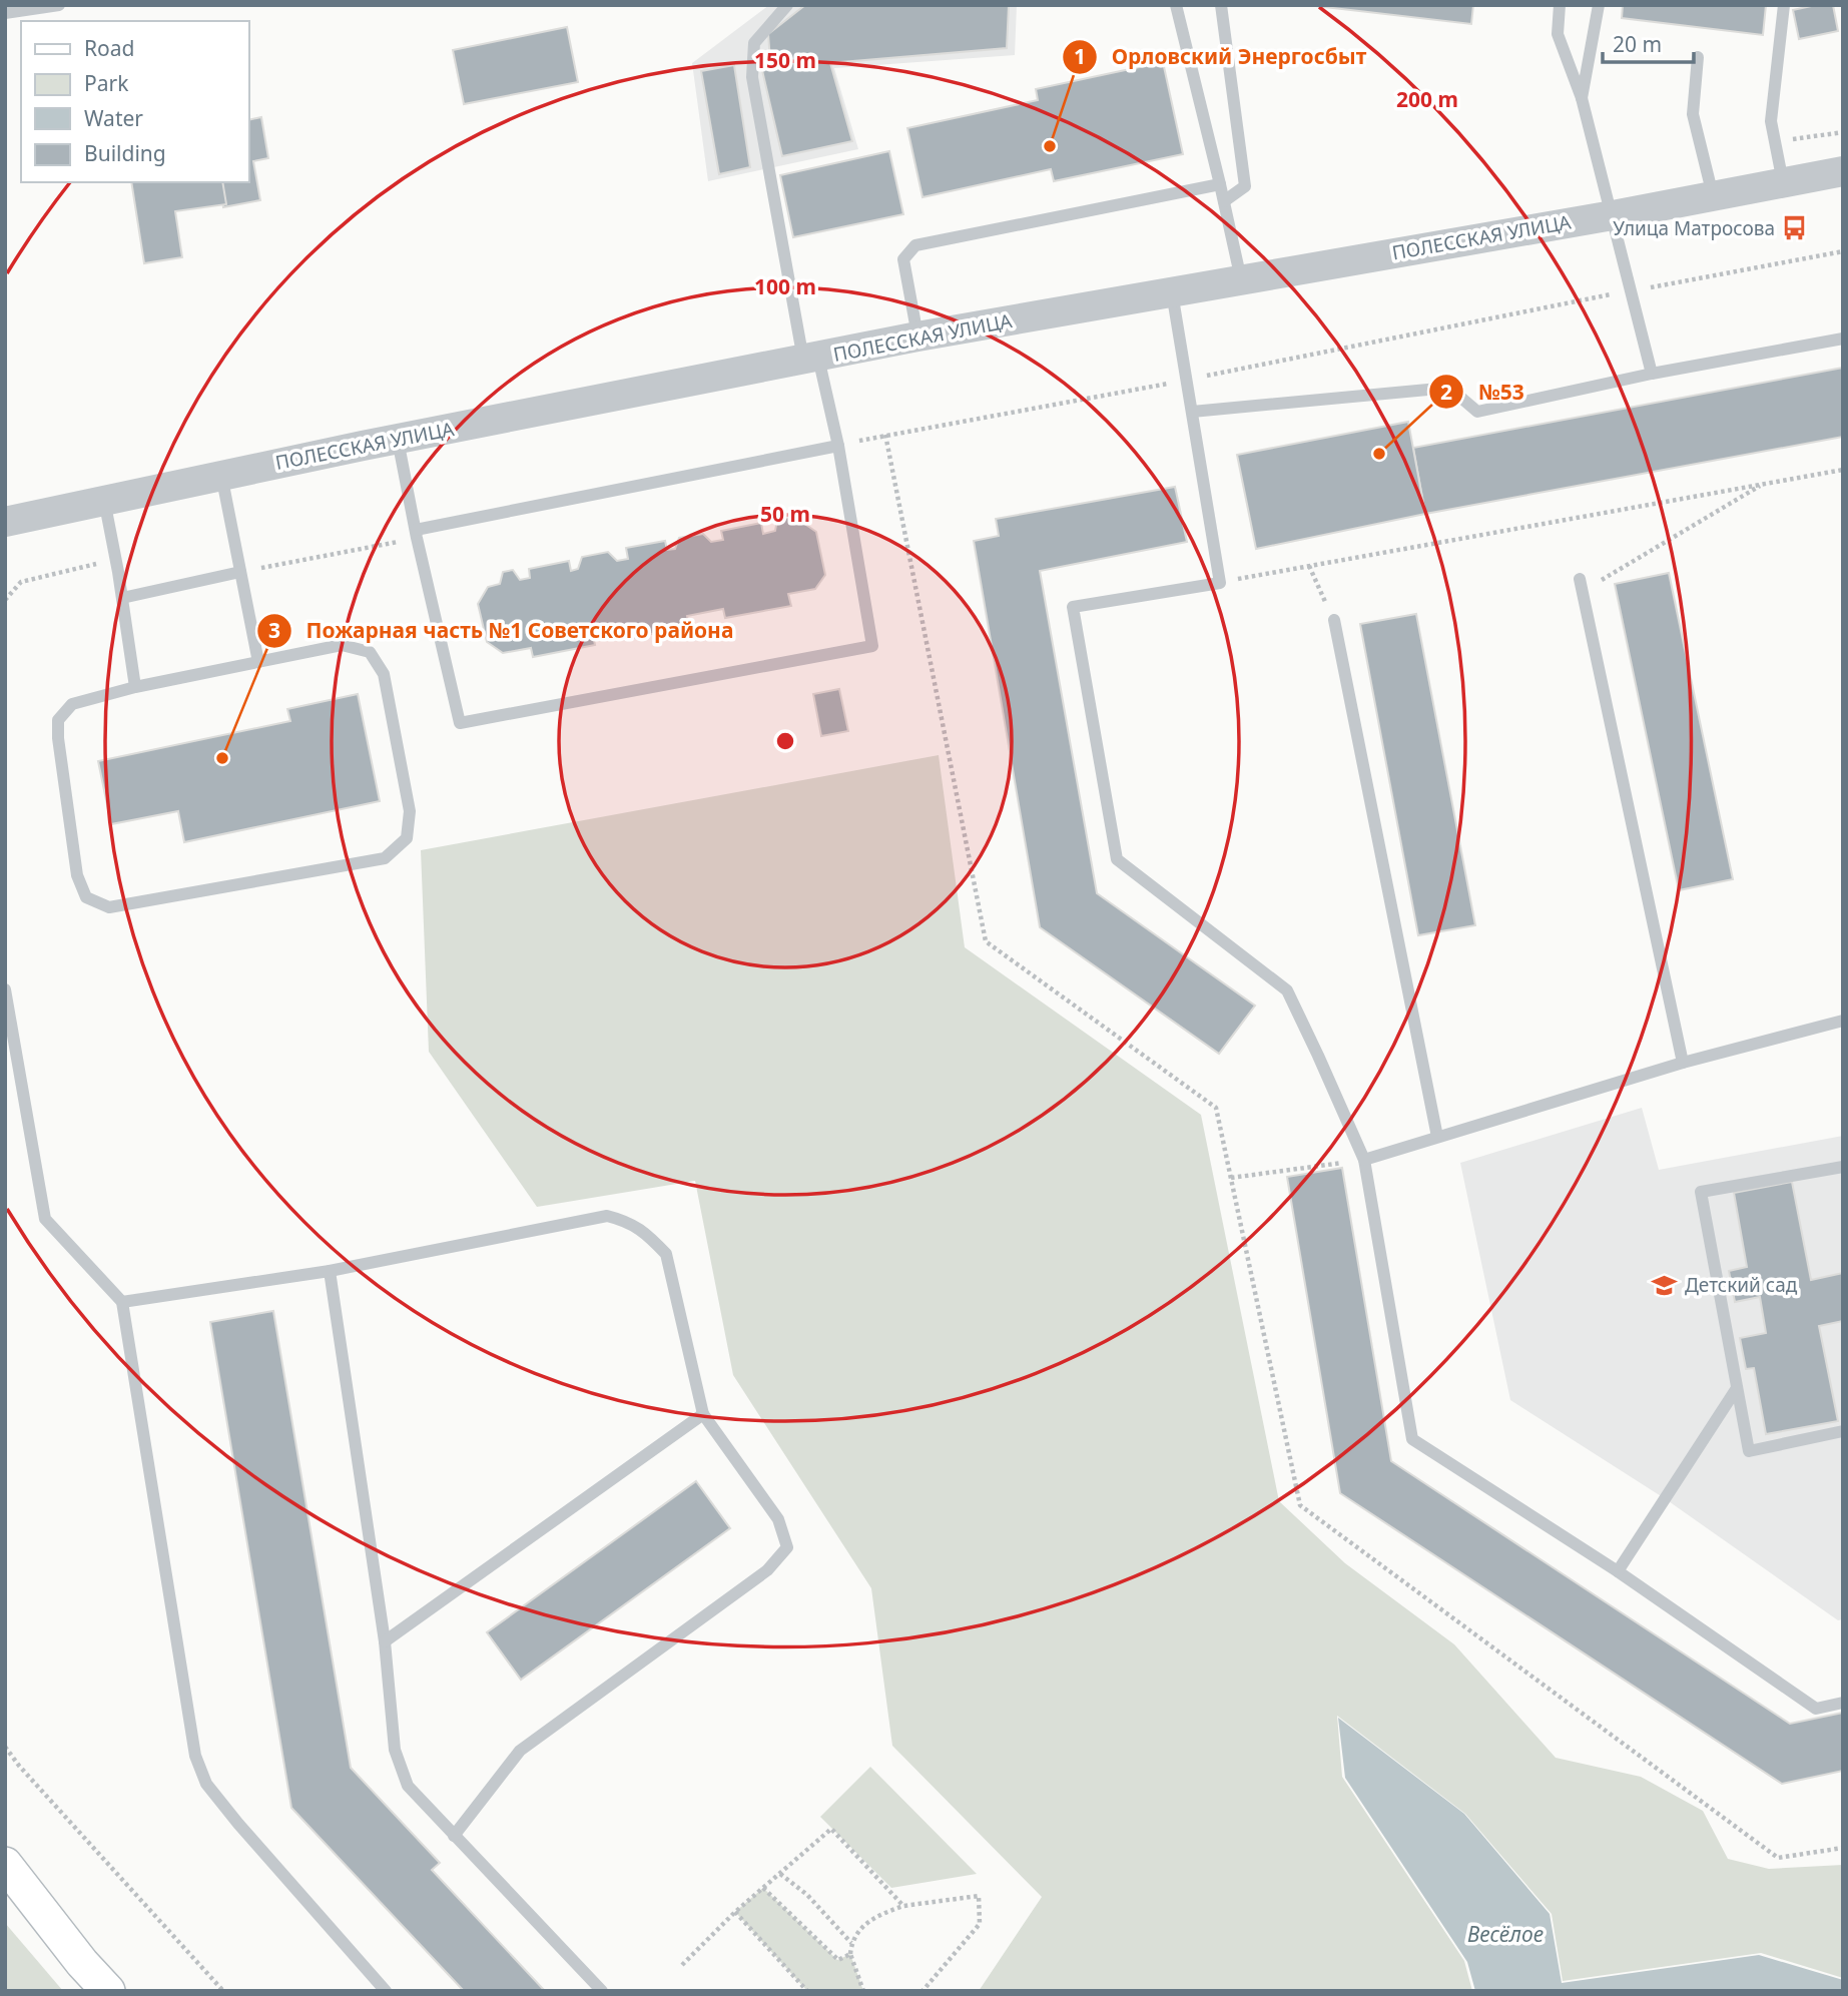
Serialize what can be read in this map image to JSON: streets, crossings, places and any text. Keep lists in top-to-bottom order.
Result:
{
  "streets": {
    "street": ["ПОЛЕССКАЯ УЛИЦА"]
  },
  "water": ["Весёлое"],
  "places": {
    "other": ["Орловский Энергосбыт", "№53", "Пожарная часть №1 Советского района"],
    "bus stop": ["Улица Матросова"],
    "school or university": ["Детский сад"]
  },
  "legend": [
    "Road",
    "Park",
    "Water",
    "Building"
  ],
  "scale_bar": "20 m",
  "rings": [
    "150 m",
    "200 m",
    "100 m",
    "50 m"
  ]
}
